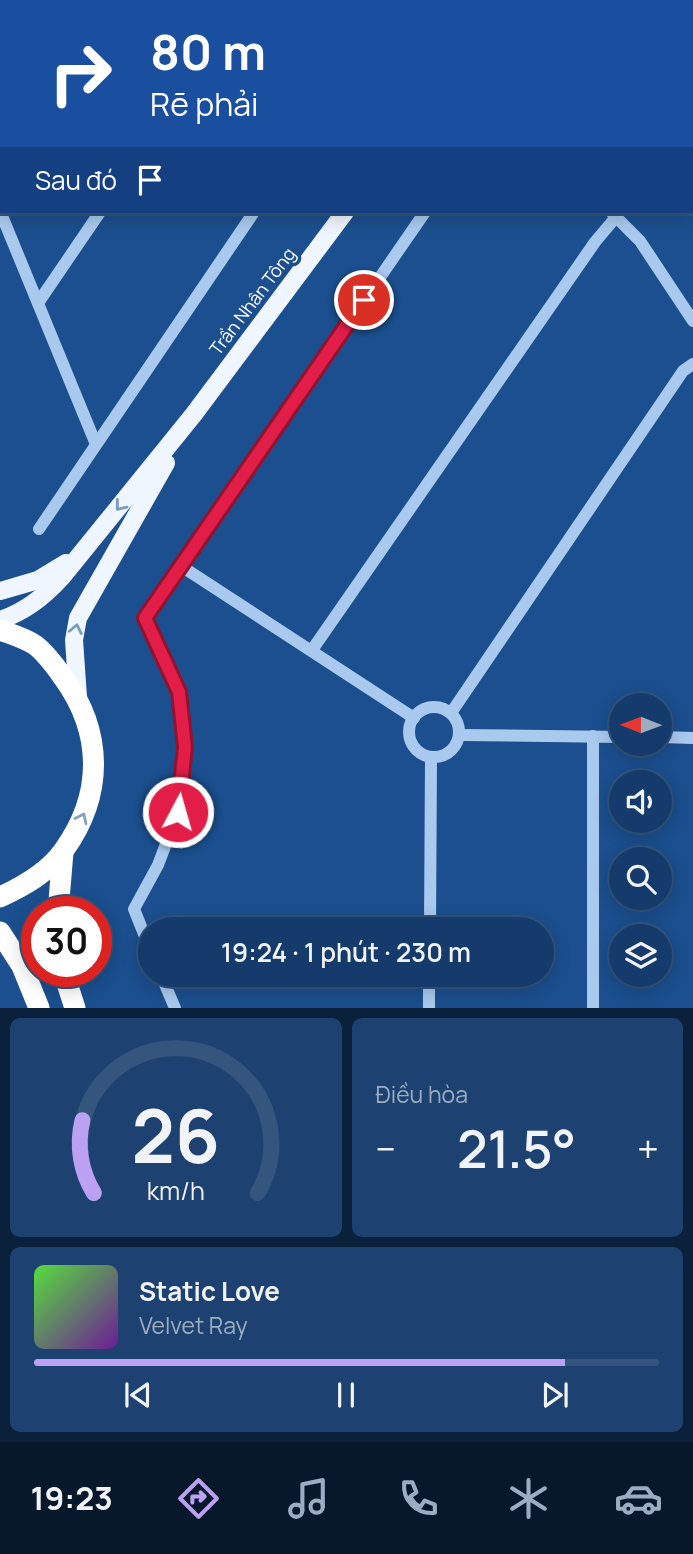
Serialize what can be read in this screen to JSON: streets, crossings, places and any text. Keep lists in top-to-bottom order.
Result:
{
  "streets": {
    "main road": ["Trần Nhân Tông"]
  },
  "north": "left",
  "page": {
    "turn": ["80 m", "Rẽ phải"],
    "then": "Sau đó",
    "limit": "30",
    "trip": "19:24 · 1 phút · 230 m",
    "tile": "Điều hòa",
    "heat": ["−", "21.5°", "+"],
    "song": ["Static Love", "Velvet Ray"],
    "tabs": "19:23",
    "gauge": ["26", "km/h"]
  }
}
